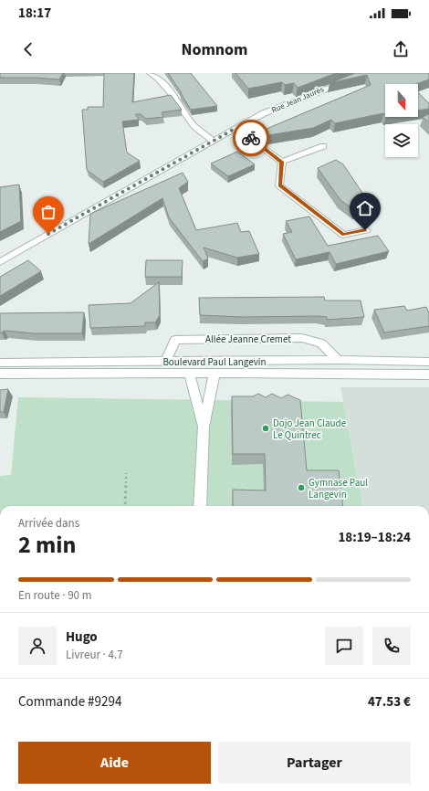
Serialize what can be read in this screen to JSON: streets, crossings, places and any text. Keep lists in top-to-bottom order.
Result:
{
  "streets": {
    "street": ["Rue Jean Jaurès", "Allée Jeanne Cremet", "Boulevard Paul Langevin"]
  },
  "crossings": [
    ["Allée Jeanne Cremet", "Boulevard Paul Langevin"]
  ],
  "places": ["Dojo Jean Claude Le Quintrec", "Gymnase Paul Langevin"],
  "north": "bottom",
  "page": {
    "status": "18:17",
    "header": "Nomnom",
    "heading": ["2 min", "Arrivée dans", "18:19–18:24"],
    "panel": [
      "Hugo",
      "Livreur · 4.7",
      "Commande #9294",
      "47.53 €"
    ],
    "bar": "En route · 90 m",
    "buttons": ["Aide", "Partager"]
  }
}
